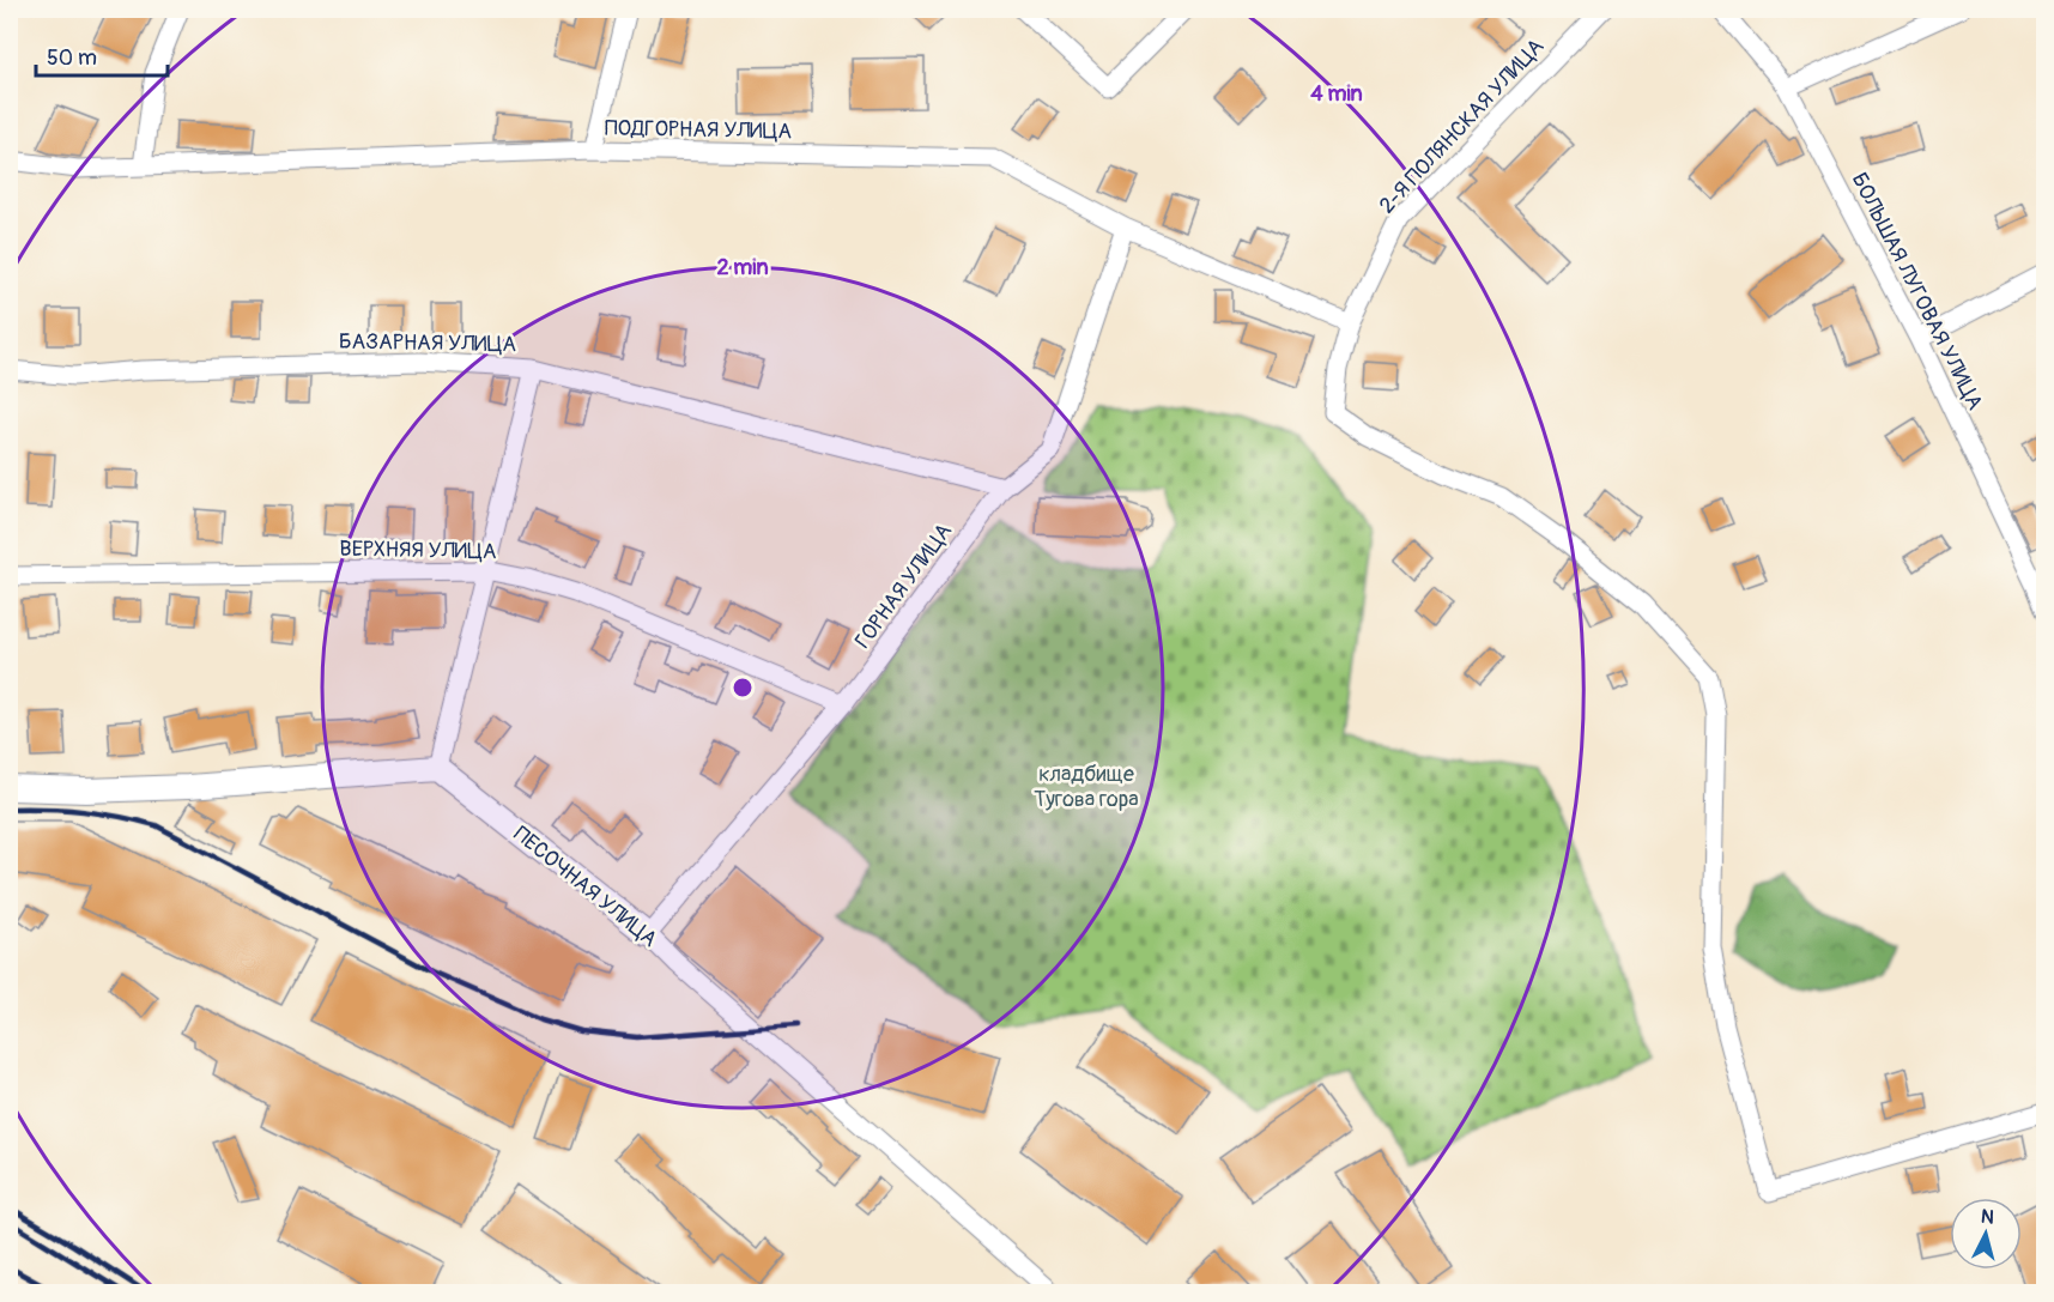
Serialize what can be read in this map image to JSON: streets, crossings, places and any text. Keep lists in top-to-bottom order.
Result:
{
  "streets": {
    "street": [
      "2-Я ПОЛЯНСКАЯ УЛИЦА",
      "ПОДГОРНАЯ УЛИЦА",
      "БОЛЬШАЯ ЛУГОВАЯ УЛИЦА",
      "БАЗАРНАЯ УЛИЦА",
      "ВЕРХНЯЯ УЛИЦА",
      "ГОРНАЯ УЛИЦА",
      "ПЕСОЧНАЯ УЛИЦА"
    ]
  },
  "crossings": [
    ["2-Я ПОЛЯНСКАЯ УЛИЦА", "ПОДГОРНАЯ УЛИЦА"],
    ["ПОДГОРНАЯ УЛИЦА", "ГОРНАЯ УЛИЦА"],
    ["БАЗАРНАЯ УЛИЦА", "ГОРНАЯ УЛИЦА"],
    ["ВЕРХНЯЯ УЛИЦА", "ГОРНАЯ УЛИЦА"],
    ["ГОРНАЯ УЛИЦА", "ПЕСОЧНАЯ УЛИЦА"]
  ],
  "parks": ["кладбище Тугова гора"],
  "scale_bar": "50 m",
  "north": "top",
  "rings": ["4 min", "2 min"]
}
